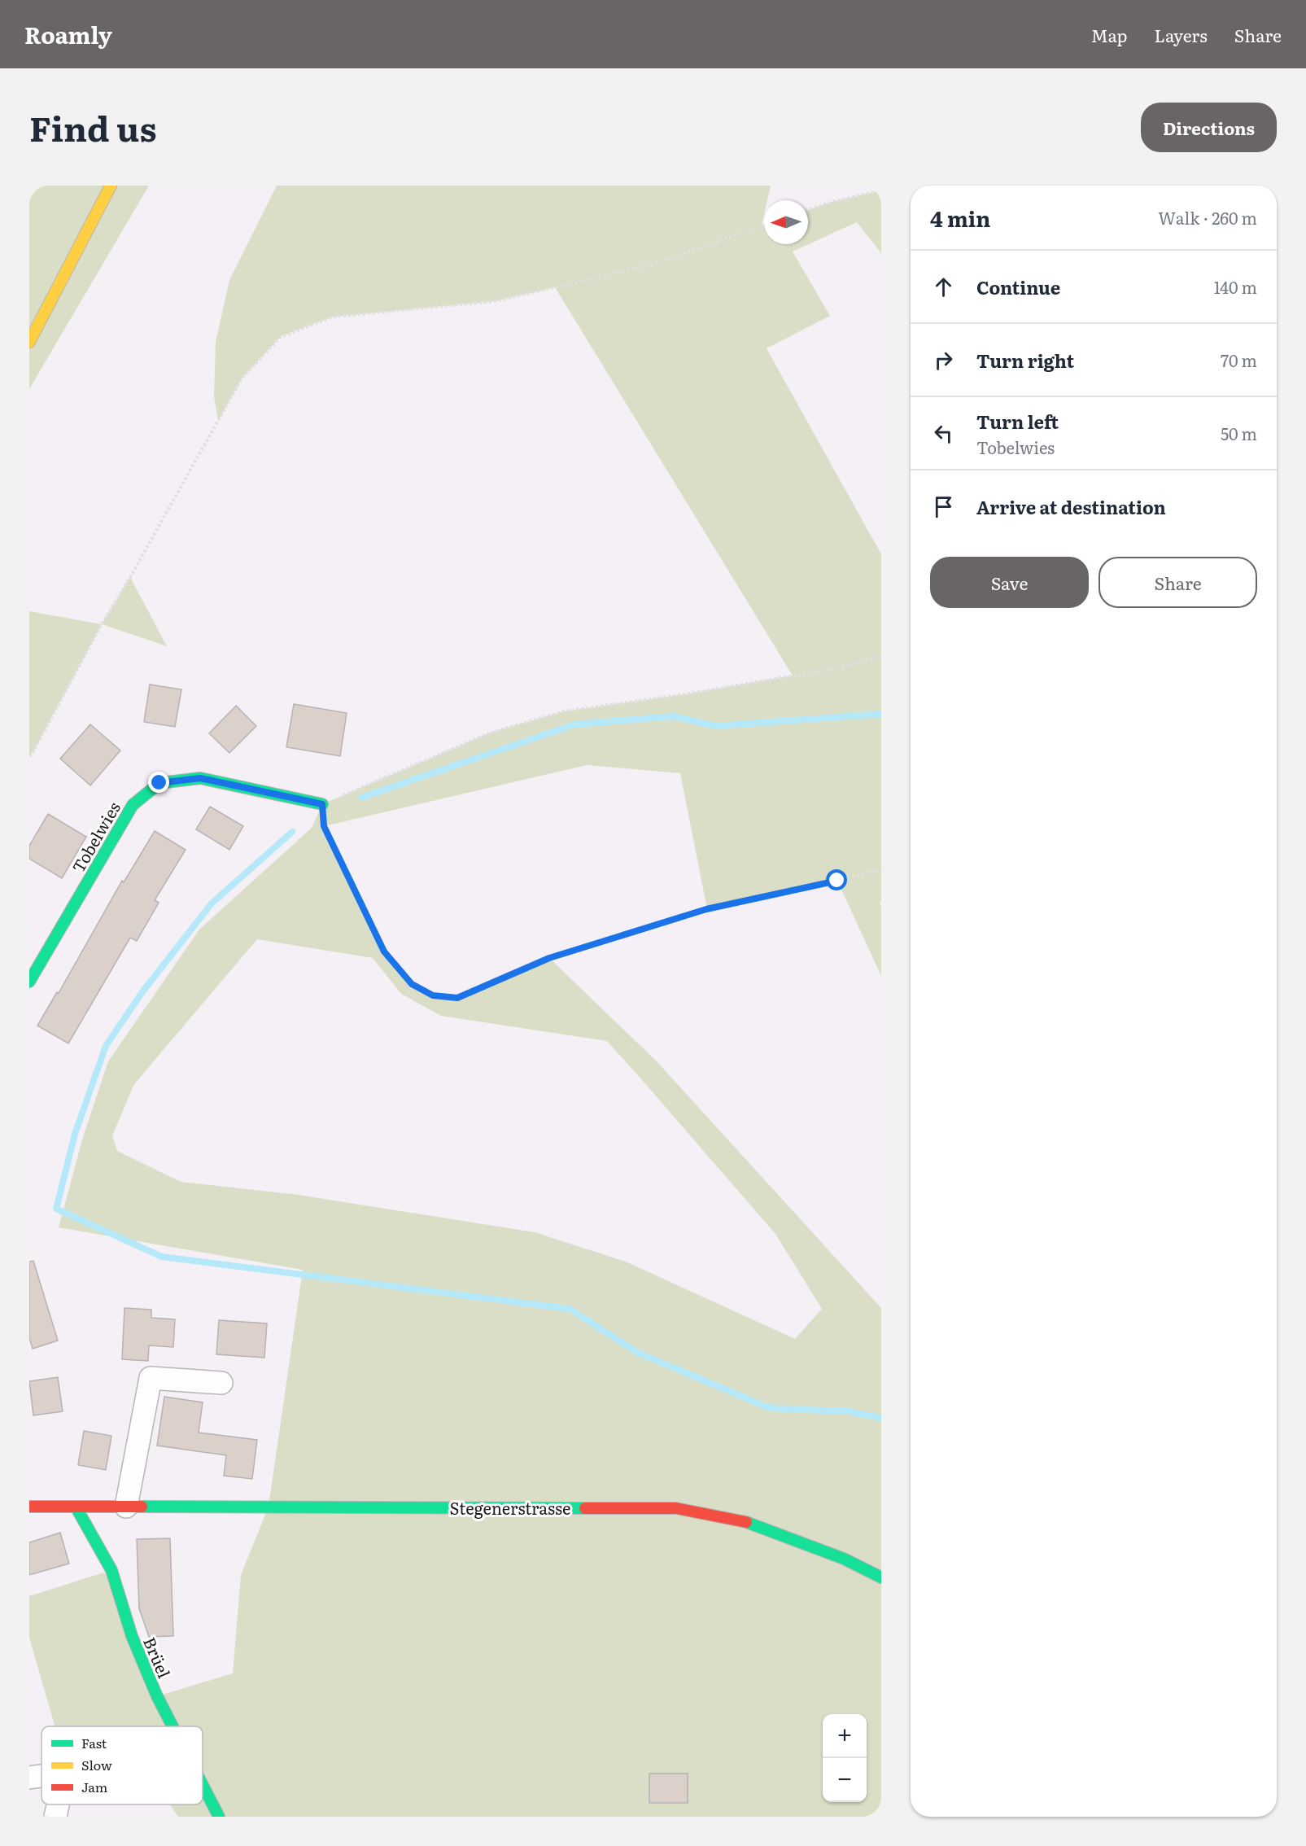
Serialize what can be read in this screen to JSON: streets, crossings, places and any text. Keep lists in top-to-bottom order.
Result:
{
  "streets": {
    "street": ["Tobelwies", "Stegenerstrasse", "Brüel"]
  },
  "crossings": [
    ["Stegenerstrasse", "Brüel"]
  ],
  "legend": ["Fast", "Slow", "Jam"],
  "north": "left",
  "page": {
    "header": "Roamly",
    "nav": ["Map", "Layers", "Share"],
    "title": "Find us",
    "buttons": [
      "Directions",
      ["Save", "Share"]
    ],
    "heading": ["4 min", "Walk · 260 m"],
    "list": [
      ["Continue", "140 m"],
      ["Turn right", "70 m"],
      ["Turn left", "Tobelwies", "50 m"],
      "Arrive at destination"
    ],
    "map_buttons": ["+", "−"]
  }
}
